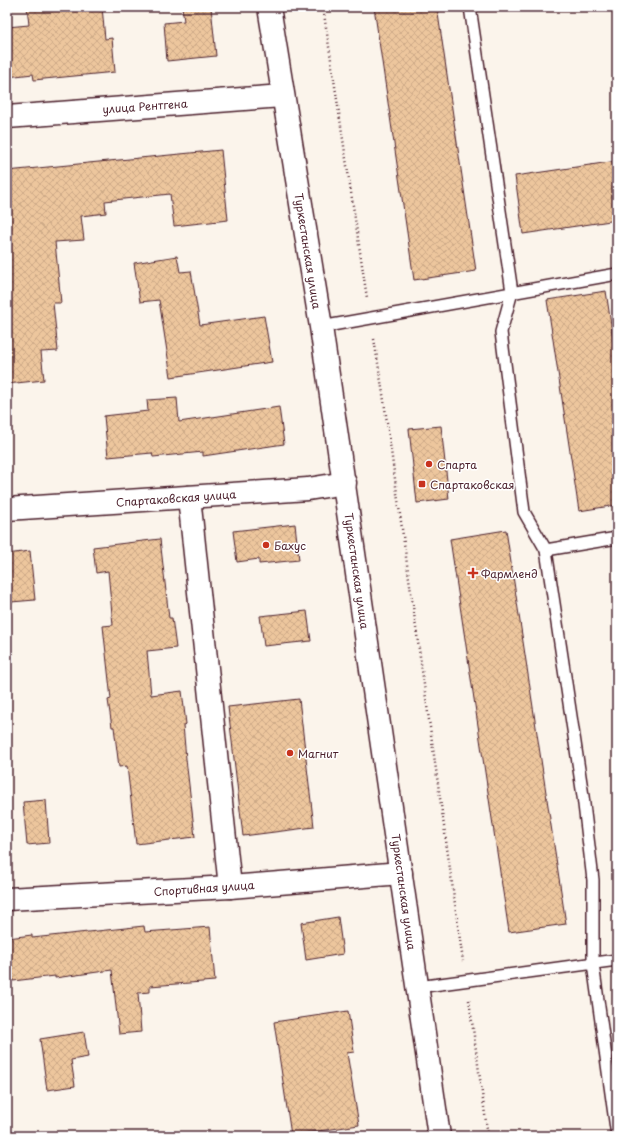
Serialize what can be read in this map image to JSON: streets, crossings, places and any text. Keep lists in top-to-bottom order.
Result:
{
  "streets": {
    "street": [
      "улица Рентгена",
      "Туркестанская улица",
      "Спартаковская улица",
      "Спортивная улица"
    ]
  },
  "crossings": [
    ["улица Рентгена", "Туркестанская улица"],
    ["Туркестанская улица", "Спартаковская улица"],
    ["Туркестанская улица", "Спортивная улица"]
  ],
  "places": {
    "other": ["Спарта", "Бахус", "Магнит"],
    "transit": ["Спартаковская"],
    "health": ["Фармленд"]
  }
}
